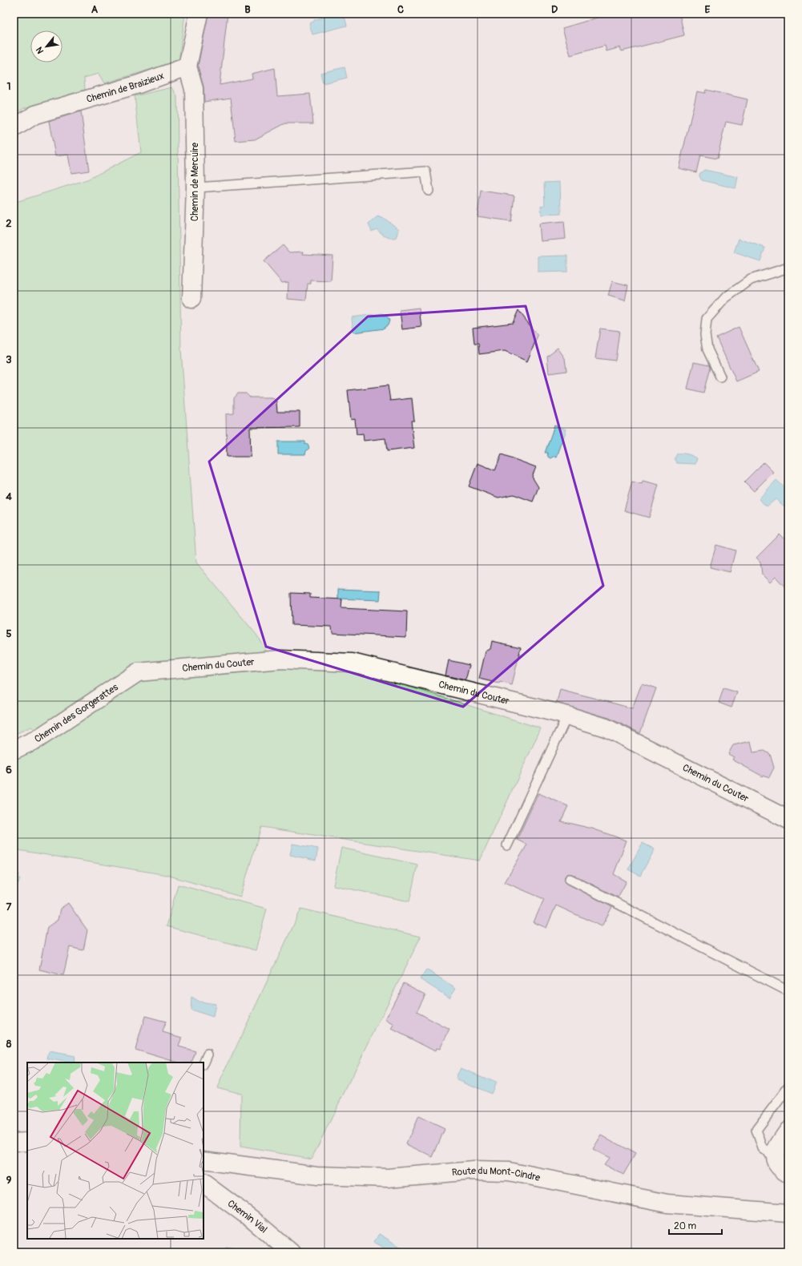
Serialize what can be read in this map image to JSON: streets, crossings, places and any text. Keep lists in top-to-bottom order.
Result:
{
  "streets": {
    "street": [
      "Chemin de Braizieux",
      "Chemin de Mercuire",
      "Chemin du Couter",
      "Chemin des Gorgerattes",
      "Route du Mont-Cindre",
      "Chemin Vial"
    ]
  },
  "crossings": [
    ["Chemin de Braizieux", "Chemin de Mercuire"],
    ["Chemin du Couter", "Chemin des Gorgerattes"]
  ],
  "scale_bar": "20 m",
  "north": "bottom left",
  "grid": {
    "columns": [
      "A",
      "B",
      "C",
      "D",
      "E"
    ],
    "rows": [
      "1",
      "2",
      "3",
      "4",
      "5",
      "6",
      "7",
      "8",
      "9"
    ]
  }
}
